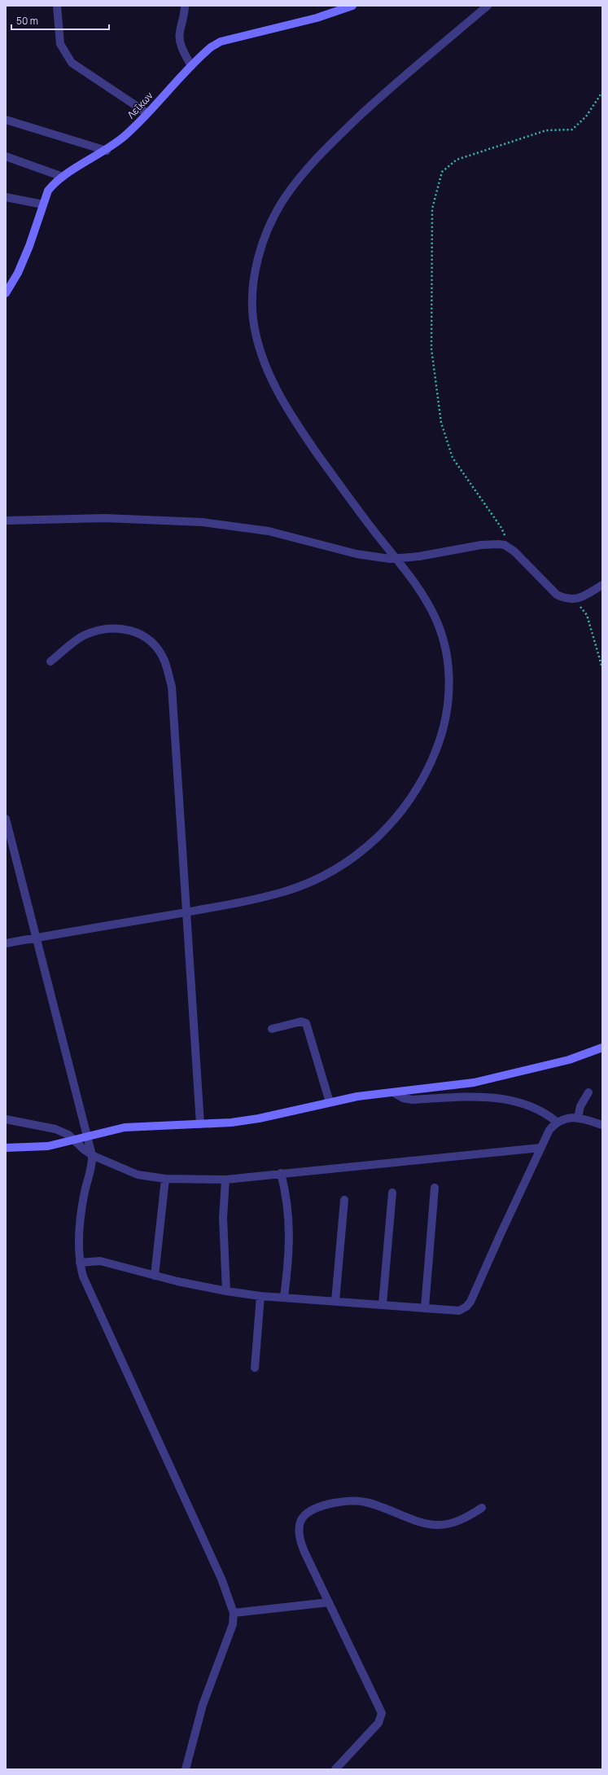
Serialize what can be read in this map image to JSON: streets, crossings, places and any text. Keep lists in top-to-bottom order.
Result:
{
  "streets": {
    "street": ["Λεΐκων"]
  },
  "scale_bar": "50 m"
}
